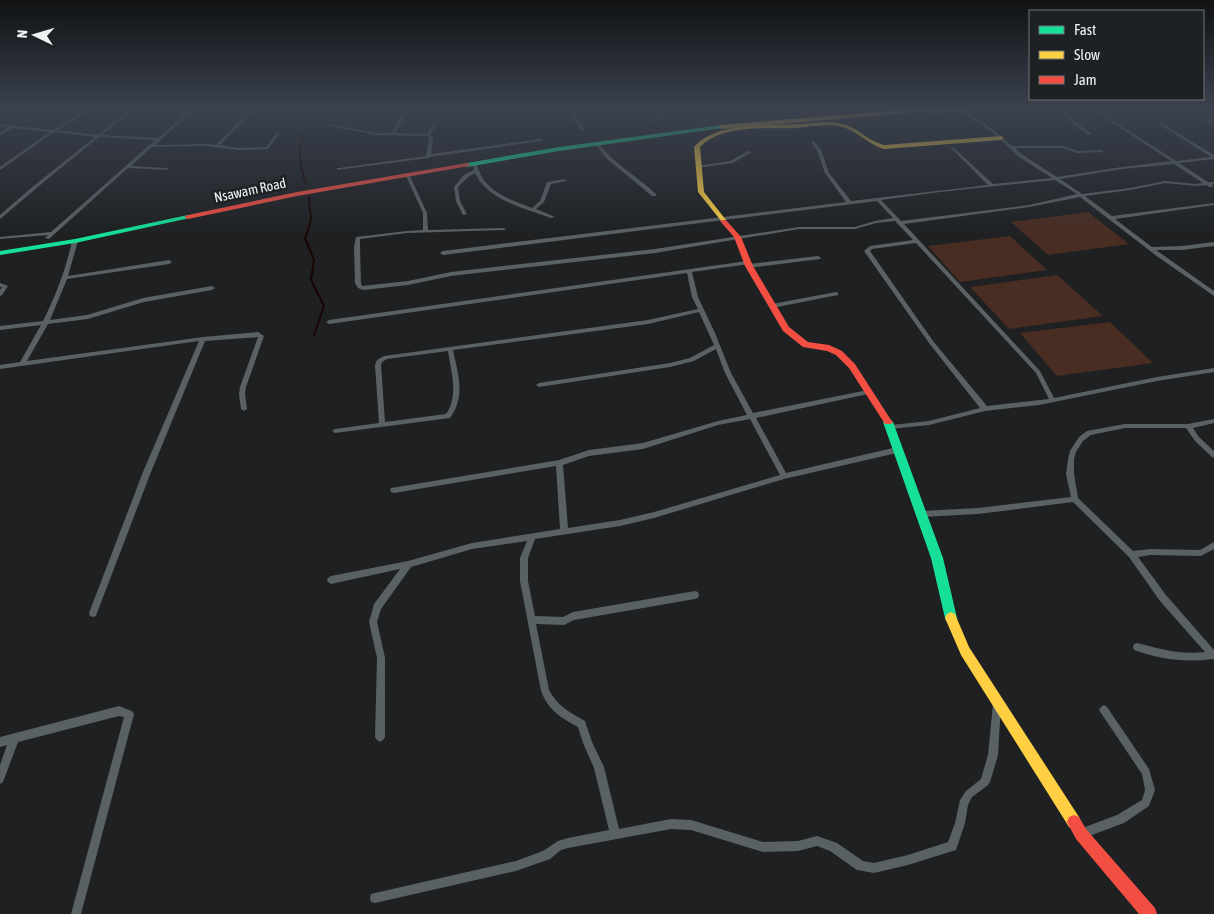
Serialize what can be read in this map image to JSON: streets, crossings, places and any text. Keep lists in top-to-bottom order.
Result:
{
  "streets": {
    "main road": ["Nsawam Road"]
  },
  "legend": ["Fast", "Slow", "Jam"],
  "north": "left"
}
